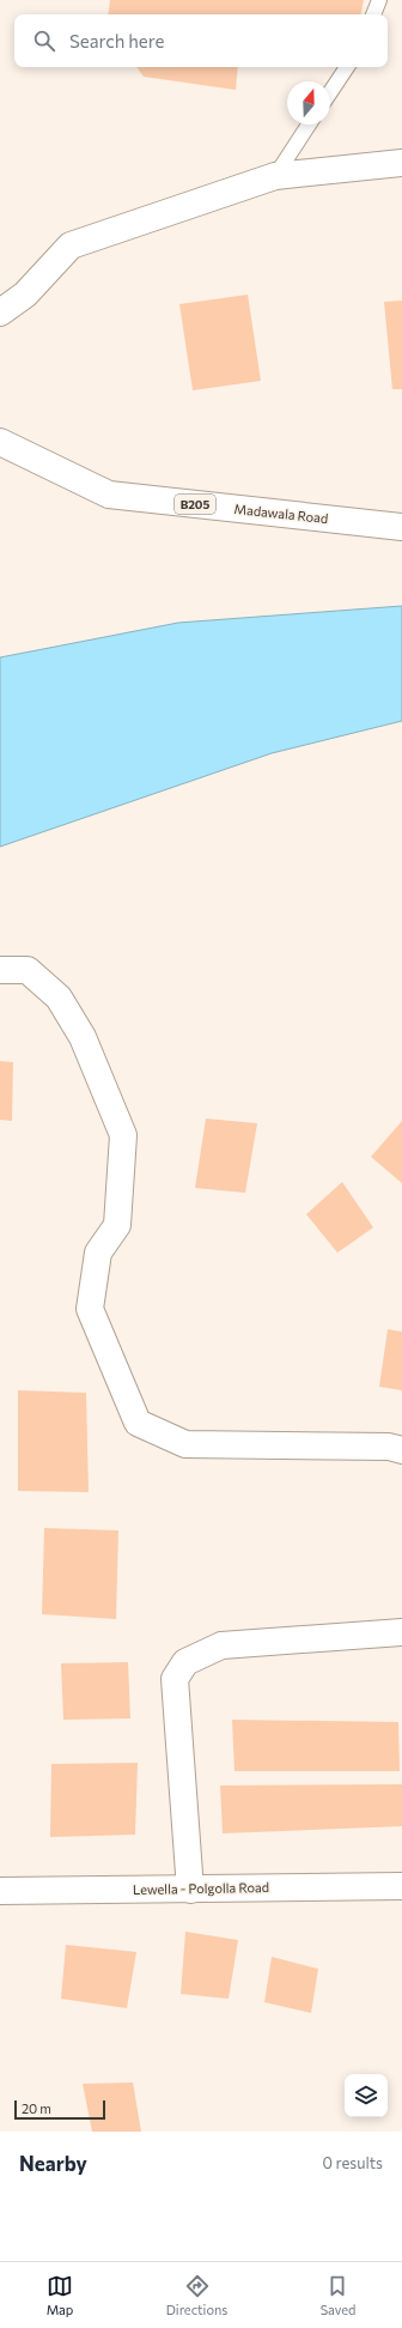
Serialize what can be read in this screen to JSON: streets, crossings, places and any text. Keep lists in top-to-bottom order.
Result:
{
  "streets": {
    "street": ["B205", "Madawala Road", "Lewella - Polgolla Road"]
  },
  "scale_bar": "20 m",
  "north": "top",
  "page": {
    "search": "Search here",
    "scale": "20 m",
    "heading": ["Nearby", "0 results"],
    "nav": ["Map", "Directions", "Saved"]
  }
}
